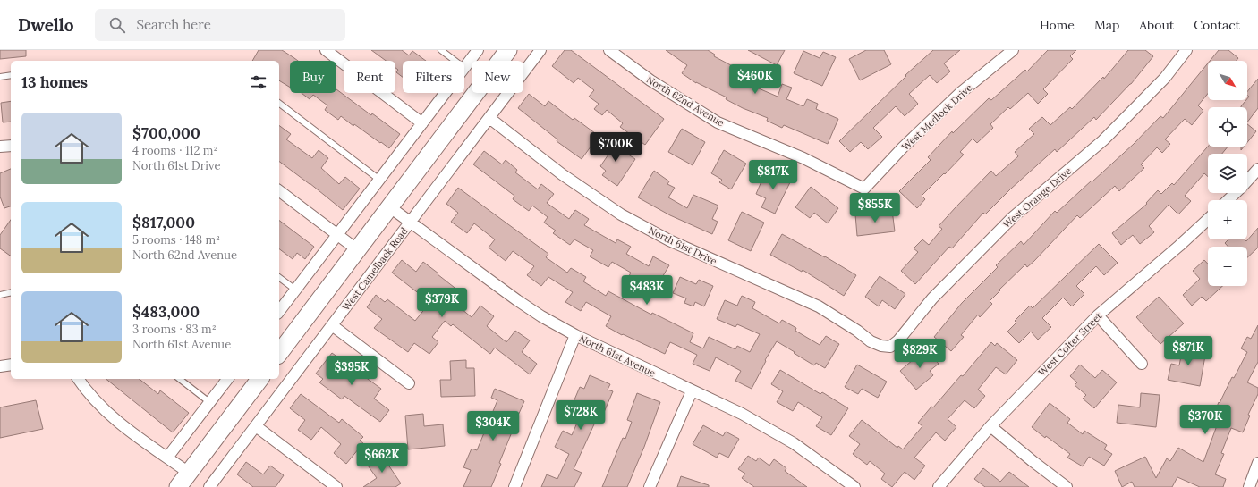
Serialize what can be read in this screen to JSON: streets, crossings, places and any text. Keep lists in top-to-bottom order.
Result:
{
  "streets": {
    "street": [
      "North 62nd Avenue",
      "West Medlock Drive",
      "West Orange Drive",
      "North 61st Drive",
      "West Camelback Road",
      "West Colter Street",
      "North 61st Avenue"
    ]
  },
  "crossings": [
    ["North 62nd Avenue", "West Medlock Drive"],
    ["West Orange Drive", "North 61st Drive"],
    ["North 61st Drive", "West Camelback Road"],
    ["West Camelback Road", "North 61st Avenue"]
  ],
  "north": "bottom right",
  "page": {
    "header": "Dwello",
    "search": "Search here",
    "nav": [
      "Home",
      "Map",
      "About",
      "Contact"
    ],
    "map_buttons": ["+", "−"],
    "chip": [
      "Buy",
      "Rent",
      "Filters",
      "New"
    ],
    "heading": "13 homes",
    "price": [
      "$460K",
      "$700K",
      "$817K",
      "$855K",
      "$483K",
      "$379K",
      "$871K",
      "$829K",
      "$395K",
      "$728K",
      "$370K",
      "$304K",
      "$662K"
    ],
    "list": [
      {
        "name": "$700,000",
        "note": "4 rooms · 112 m² · North 61st Drive"
      },
      {
        "name": "$817,000",
        "note": "5 rooms · 148 m² · North 62nd Avenue"
      },
      {
        "name": "$483,000",
        "note": "3 rooms · 83 m² · North 61st Avenue"
      }
    ]
  }
}
